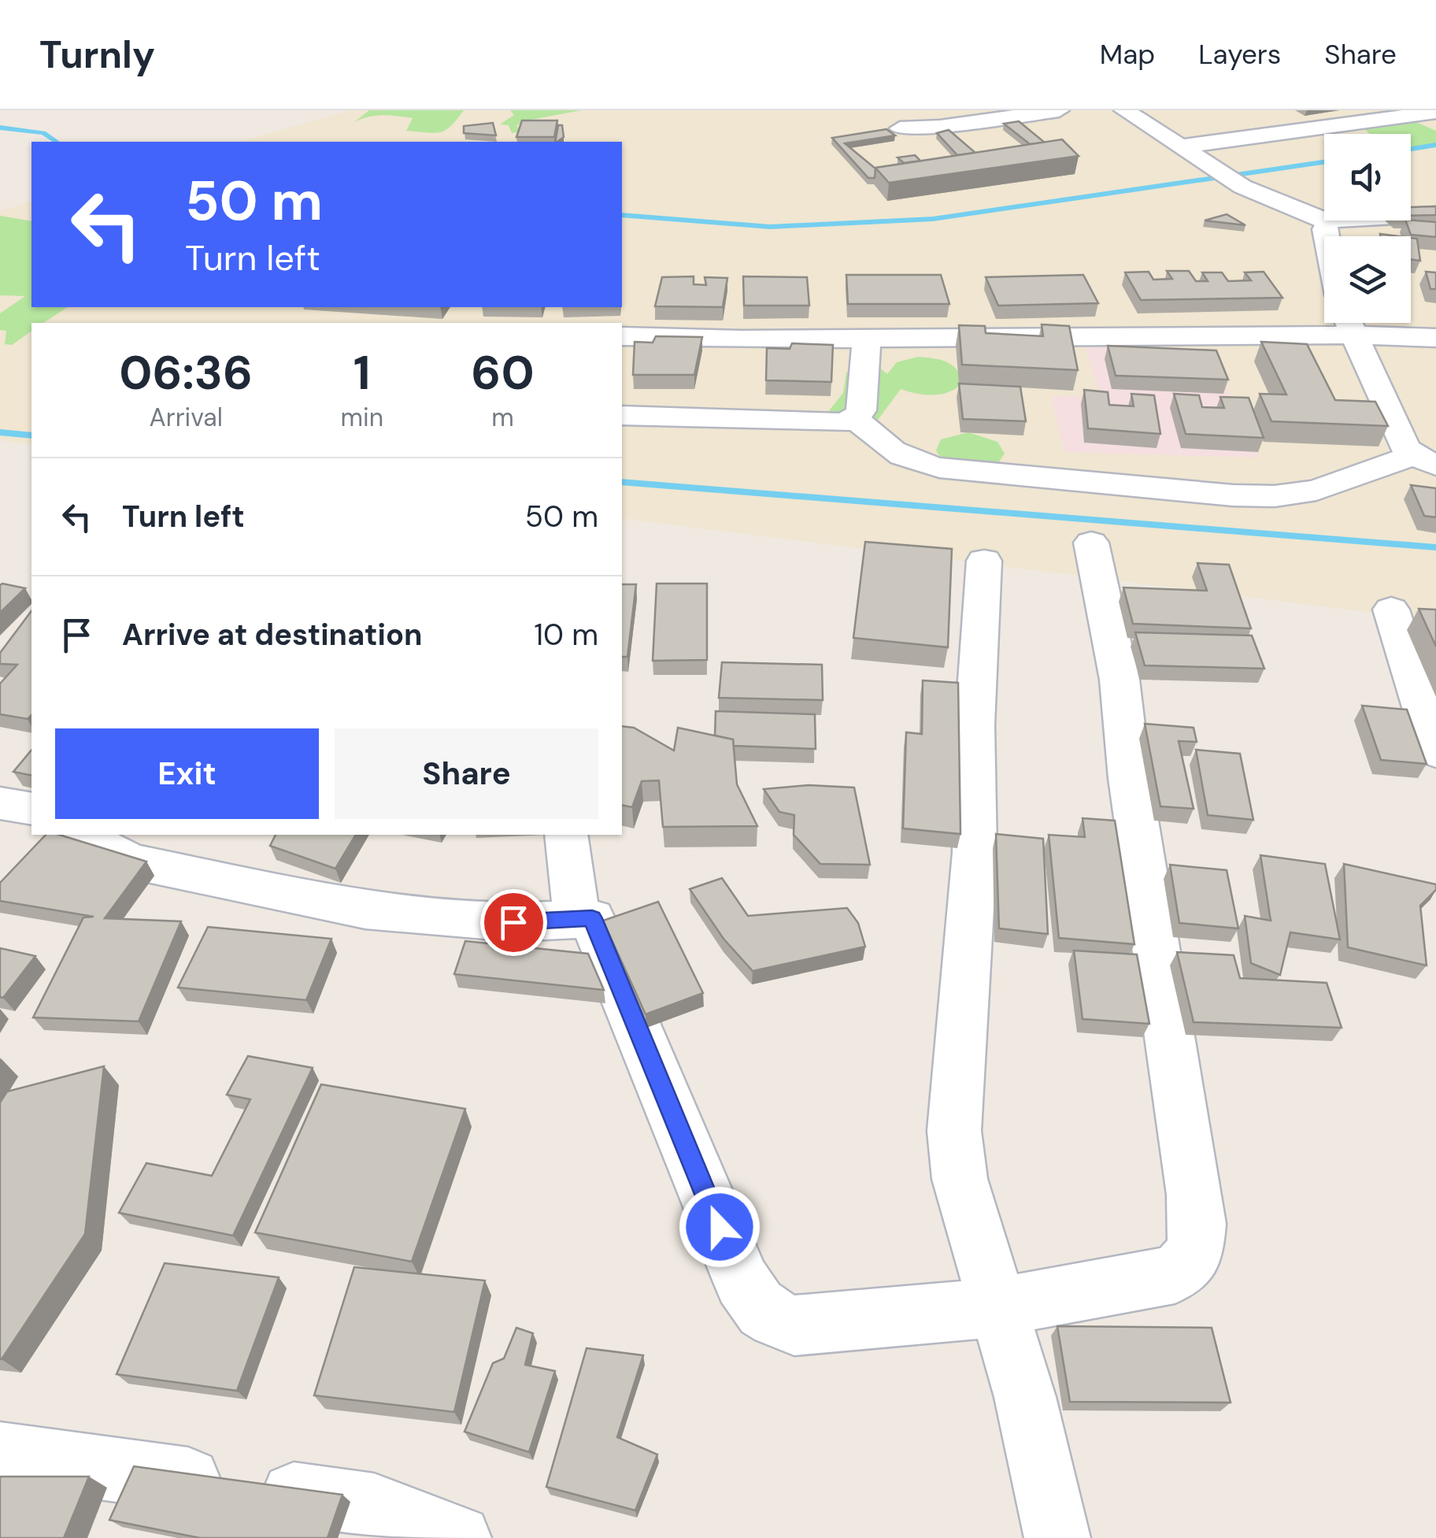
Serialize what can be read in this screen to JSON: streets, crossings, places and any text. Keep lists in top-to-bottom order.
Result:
{
  "page": {
    "header": "Turnly",
    "nav": ["Map", "Layers", "Share"],
    "turn": ["50 m", "Turn left"],
    "eta": [
      "06:36",
      "Arrival",
      "1",
      "min",
      "60",
      "m"
    ],
    "list": [
      {
        "name": "Turn left",
        "value": "50 m"
      },
      {
        "name": "Arrive at destination",
        "value": "10 m"
      }
    ],
    "buttons": ["Exit", "Share"]
  }
}
